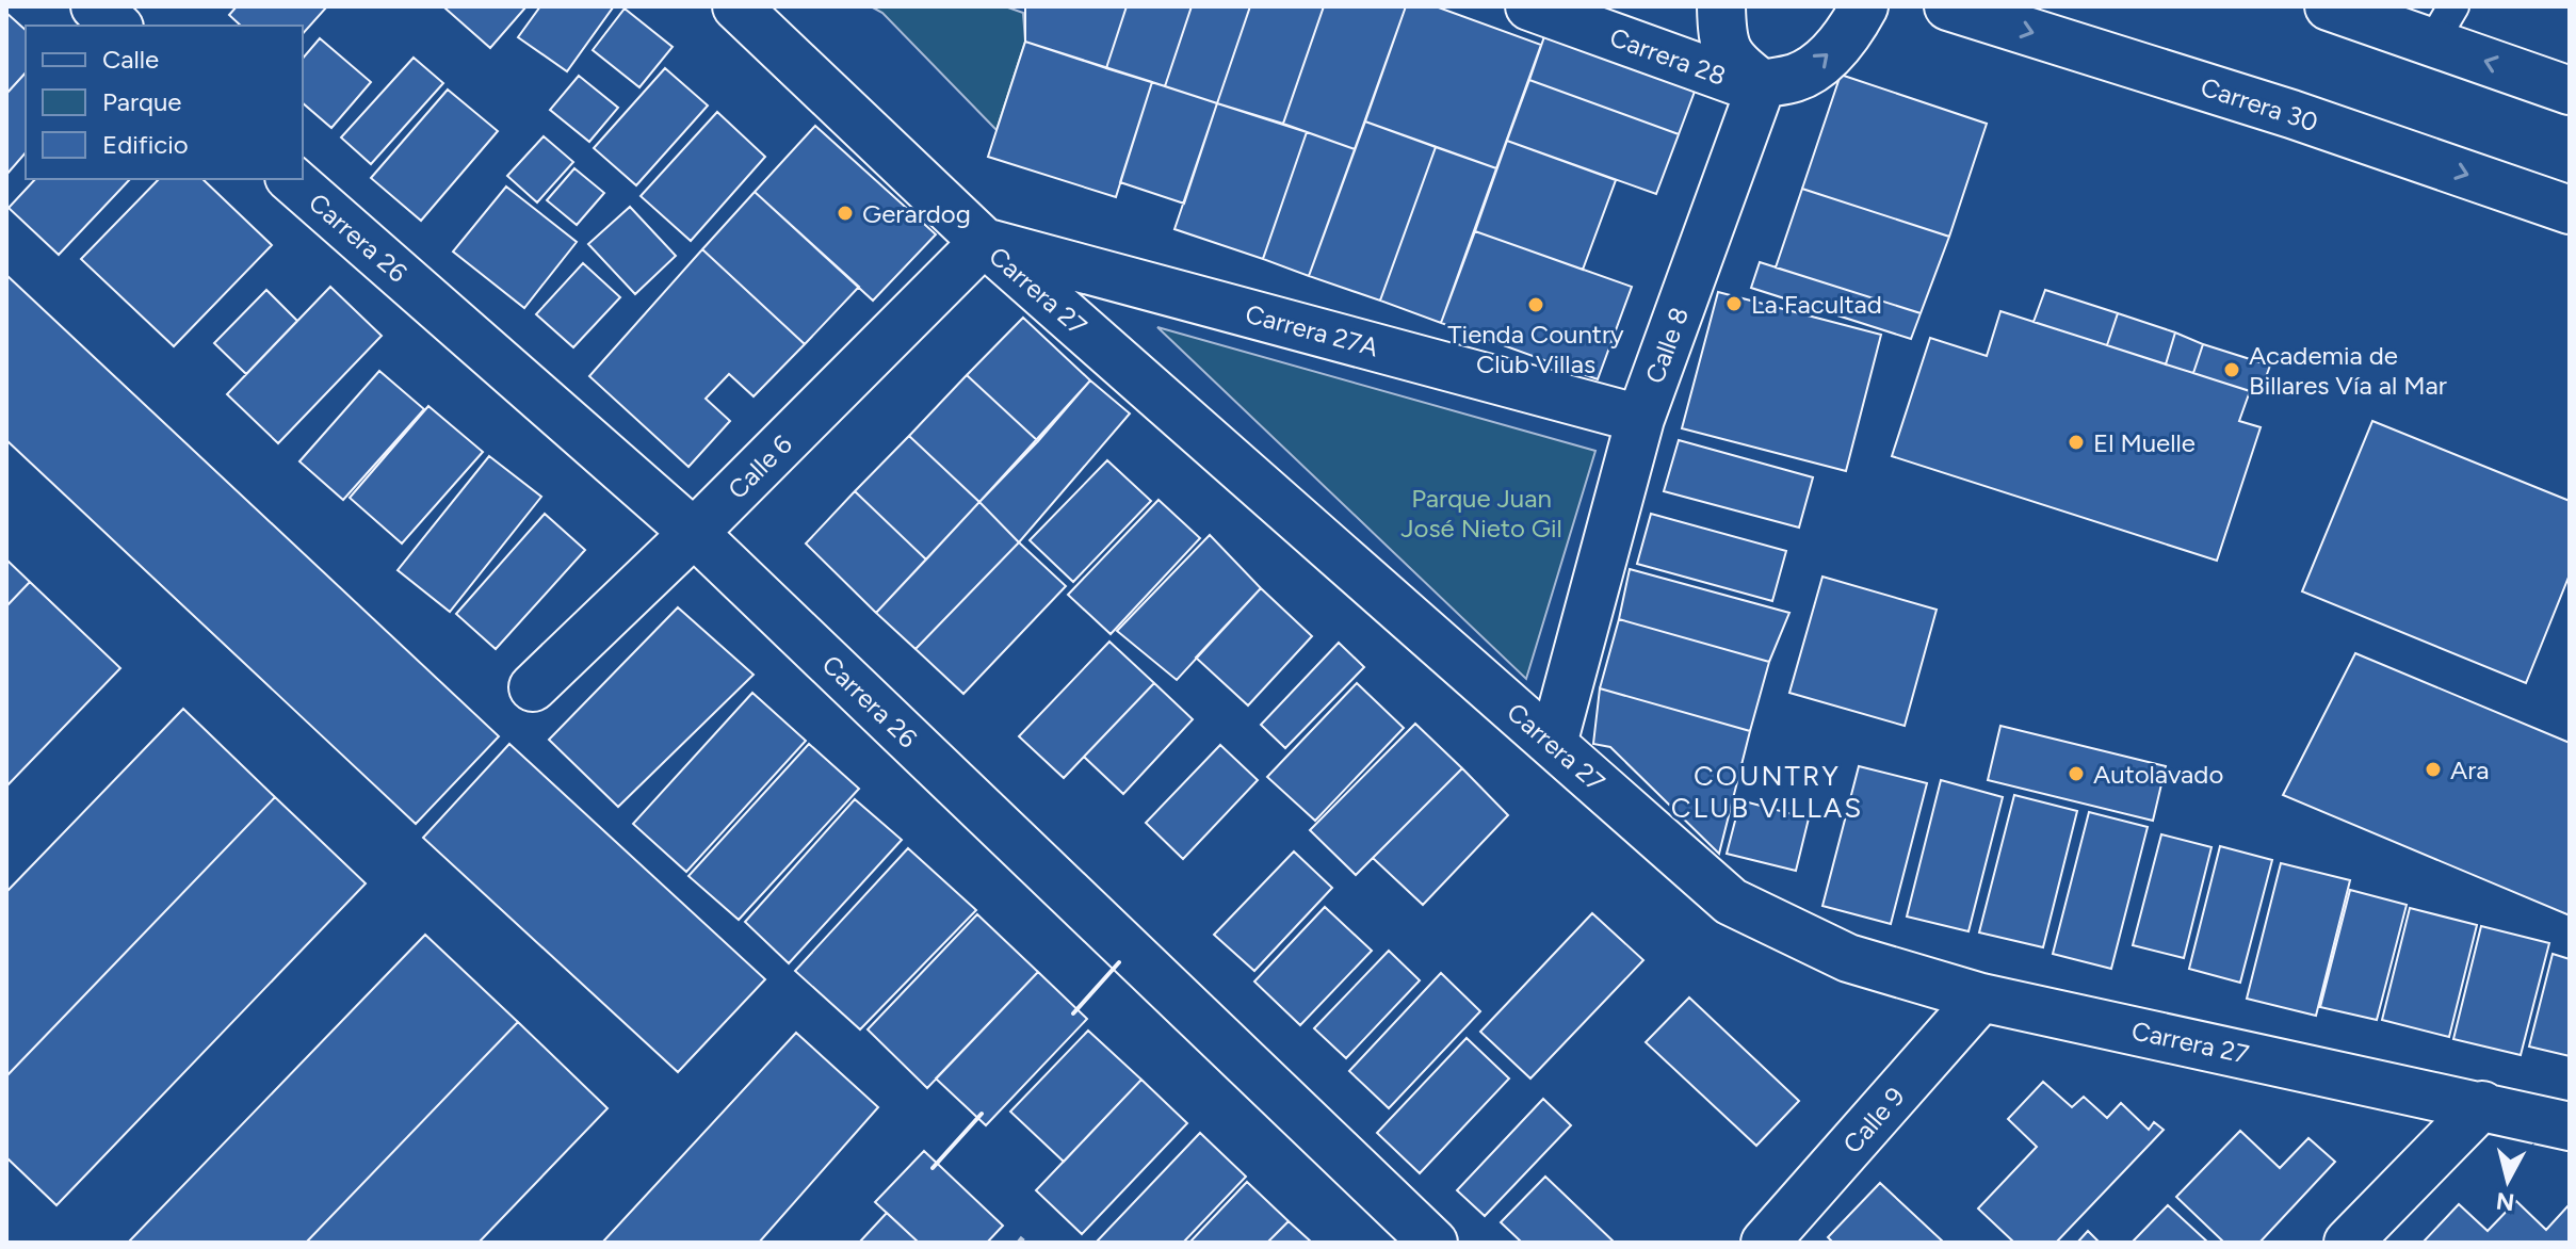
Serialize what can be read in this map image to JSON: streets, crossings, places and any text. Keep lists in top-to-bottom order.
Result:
{
  "streets": {
    "street": [
      "Carrera 28",
      "Carrera 30",
      "Carrera 26",
      "Carrera 27",
      "Carrera 27A",
      "Calle 8",
      "Calle 6",
      "Calle 9"
    ]
  },
  "crossings": [
    ["Carrera 28", "Calle 8"],
    ["Carrera 26", "Calle 6"],
    ["Carrera 27", "Carrera 27A"],
    ["Carrera 27", "Calle 8"],
    ["Carrera 27", "Calle 6"],
    ["Carrera 27", "Calle 9"],
    ["Carrera 27A", "Calle 8"],
    ["Carrera 27A", "Calle 6"]
  ],
  "districts": ["COUNTRY CLUB VILLAS"],
  "parks": ["Parque Juan José Nieto Gil"],
  "places": [
    "Gerardog",
    "La Facultad",
    "Tienda Country Club Villas",
    "Academia de Billares Vía al Mar",
    "El Muelle",
    "Ara",
    "Autolavado"
  ],
  "legend": ["Calle", "Parque", "Edificio"],
  "north": "bottom"
}
